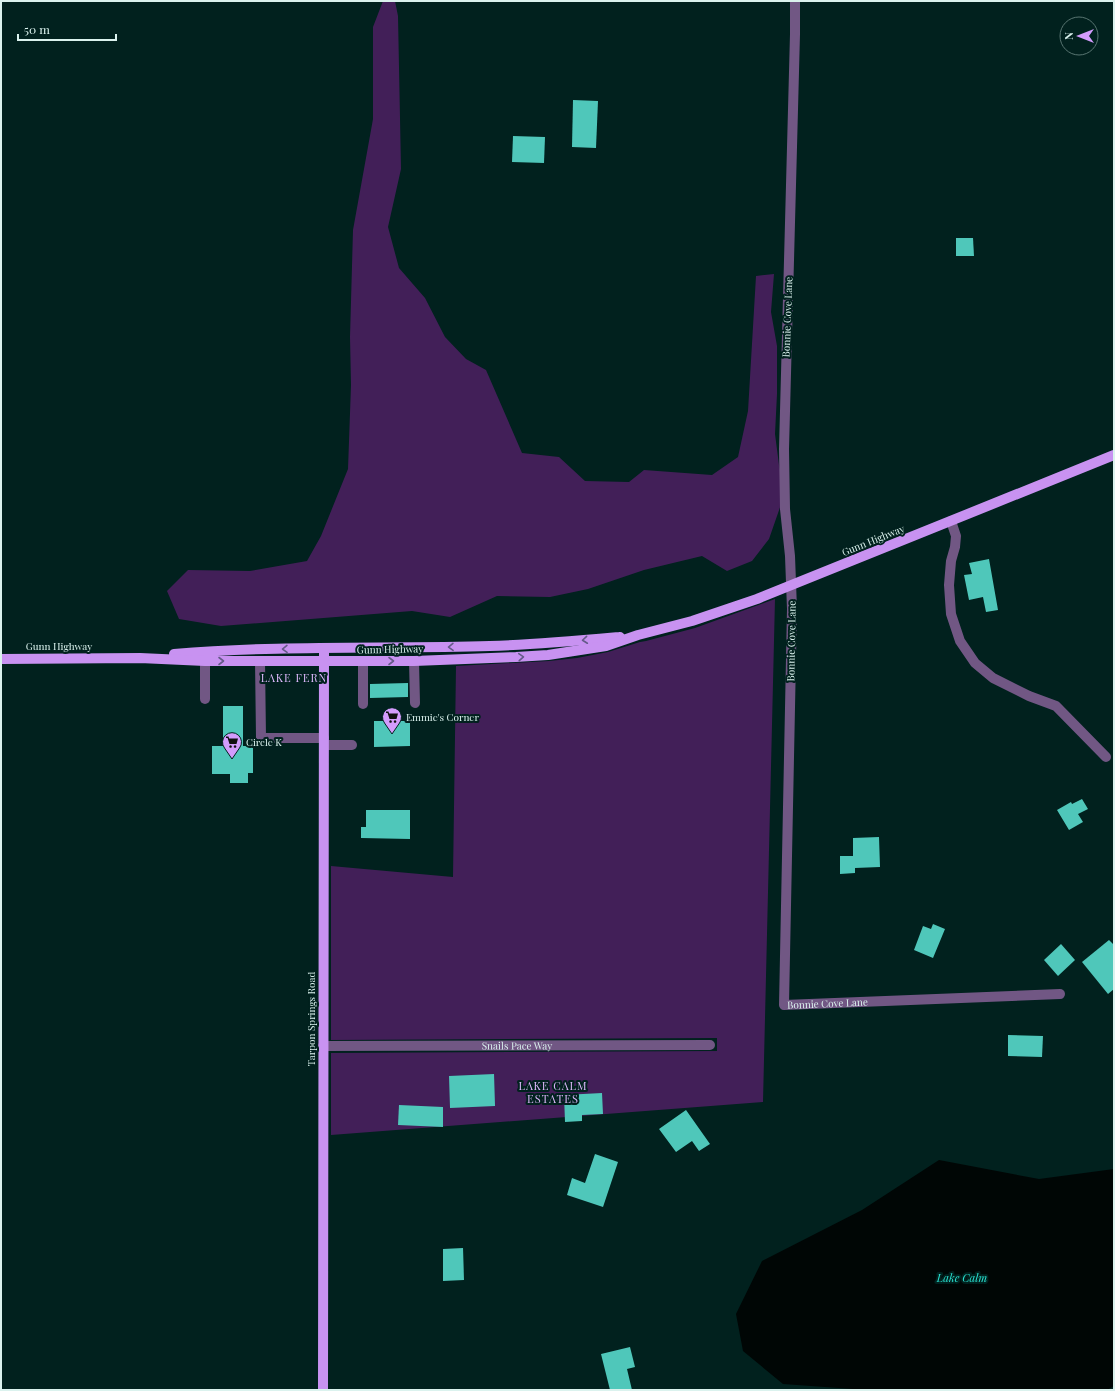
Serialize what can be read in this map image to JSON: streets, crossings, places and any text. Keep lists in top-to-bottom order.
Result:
{
  "streets": {
    "main road": ["Gunn Highway", "Tarpon Springs Road"],
    "street": ["Bonnie Cove Lane", "Snails Pace Way"]
  },
  "crossings": [
    ["Bonnie Cove Lane", "Gunn Highway"],
    ["Gunn Highway", "Tarpon Springs Road"],
    ["Tarpon Springs Road", "Snails Pace Way"]
  ],
  "districts": ["LAKE FERN", "LAKE CALM ESTATES"],
  "water": ["Lake Calm"],
  "places": {
    "supermarket": ["Emmie's Corner", "Circle K"]
  },
  "scale_bar": "50 m",
  "north": "left"
}
